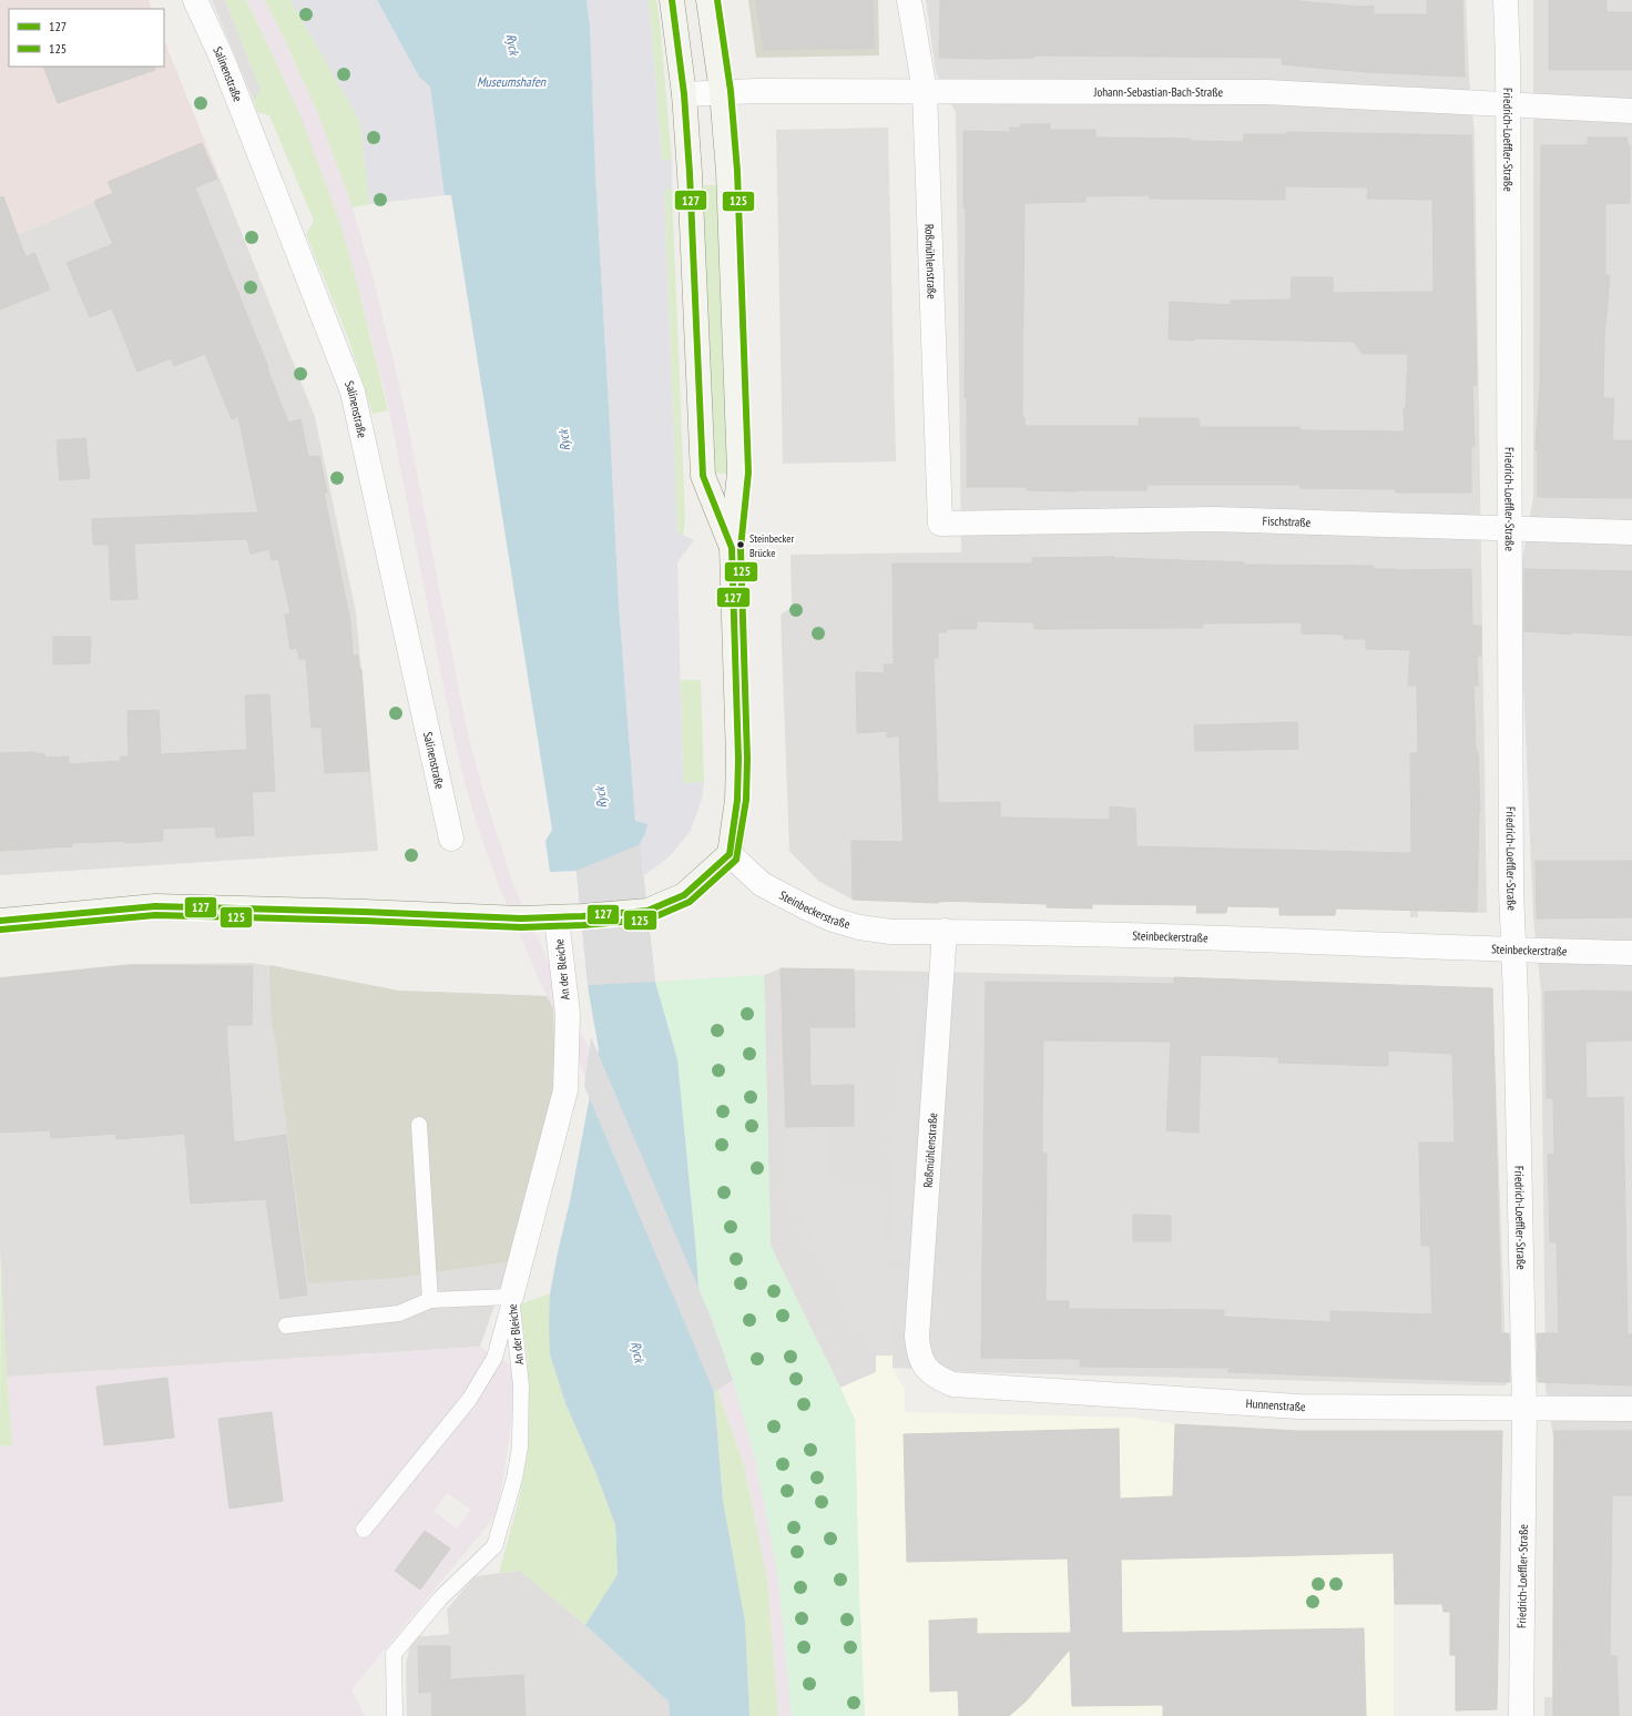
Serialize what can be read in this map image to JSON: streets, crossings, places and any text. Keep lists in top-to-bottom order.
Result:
{
  "streets": {
    "street": [
      "Salinenstraße",
      "Johann-Sebastian-Bach-Straße",
      "Friedrich-Loeffler-Straße",
      "Roßmühlenstraße",
      "Fischstraße",
      "Steinbeckerstraße",
      "An der Bleiche",
      "Hunnenstraße"
    ]
  },
  "crossings": [
    ["Johann-Sebastian-Bach-Straße", "Friedrich-Loeffler-Straße"],
    ["Johann-Sebastian-Bach-Straße", "Roßmühlenstraße"],
    ["Friedrich-Loeffler-Straße", "Fischstraße"],
    ["Friedrich-Loeffler-Straße", "Steinbeckerstraße"],
    ["Friedrich-Loeffler-Straße", "Hunnenstraße"],
    ["Roßmühlenstraße", "Fischstraße"],
    ["Roßmühlenstraße", "Steinbeckerstraße"],
    ["Roßmühlenstraße", "Hunnenstraße"]
  ],
  "water": ["Ryck", "Museumshafen"],
  "places": ["Steinbecker Brücke"],
  "lines": ["transit line 127", "transit line 125"],
  "legend": ["127", "125"]
}
